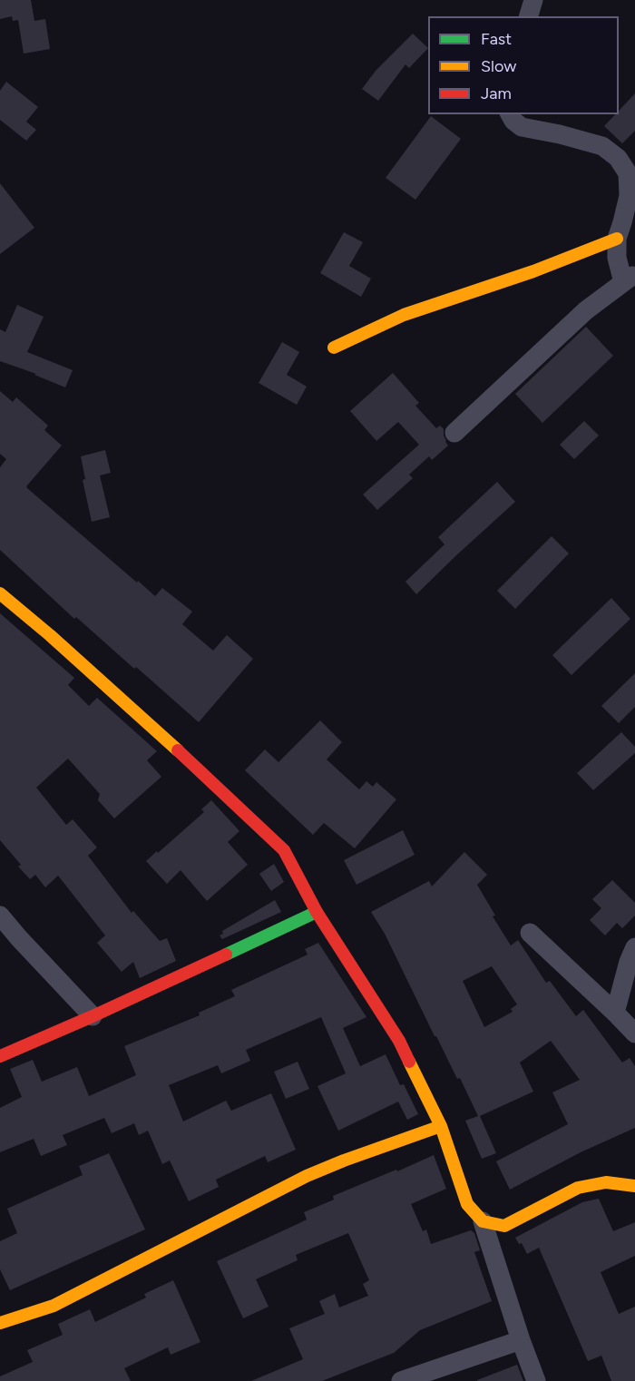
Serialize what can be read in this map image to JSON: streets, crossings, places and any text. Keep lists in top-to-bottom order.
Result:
{
  "legend": ["Fast", "Slow", "Jam"]
}
